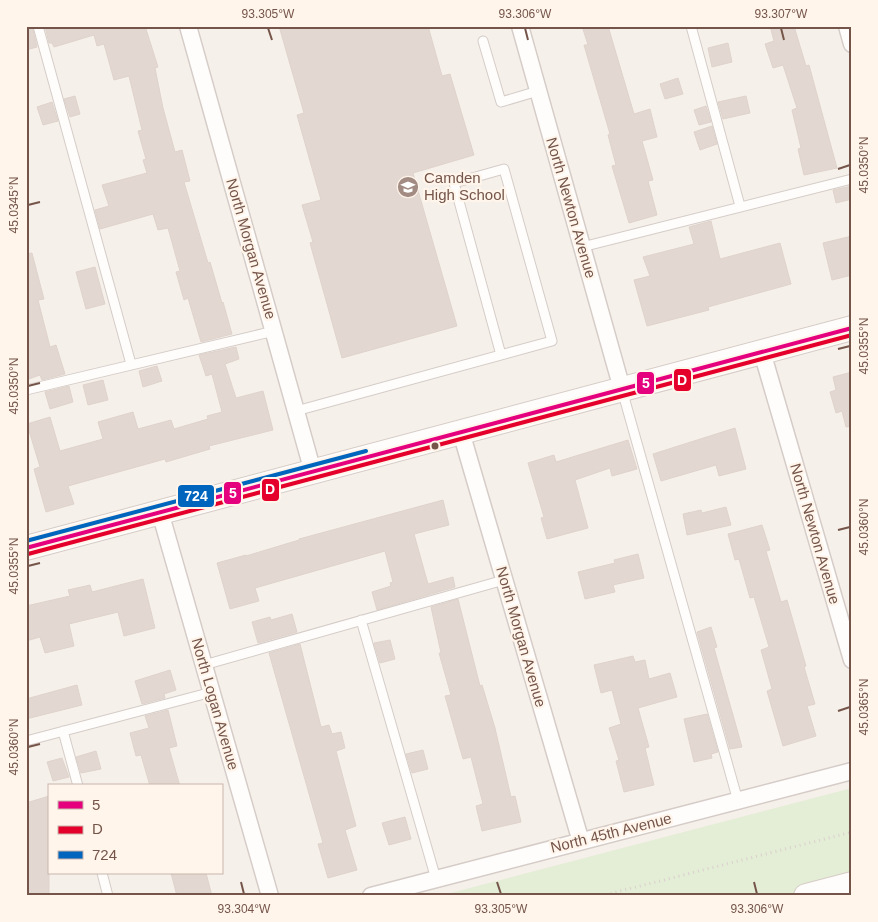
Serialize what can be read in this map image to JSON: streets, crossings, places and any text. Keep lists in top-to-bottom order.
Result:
{
  "streets": {
    "street": [
      "North Newton Avenue",
      "North Morgan Avenue",
      "North Logan Avenue",
      "North 45th Avenue"
    ]
  },
  "crossings": [
    ["North Morgan Avenue", "North 45th Avenue"]
  ],
  "places": {
    "school or university": ["Camden High School"]
  },
  "lines": ["transit line 5", "transit line D", "transit line 724"],
  "legend": ["5", "D", "724"],
  "coordinates": [
    "93.305°W",
    "93.306°W",
    "93.307°W",
    "45.0350°N",
    "45.0345°N",
    "45.0355°N",
    "45.0360°N",
    "45.0365°N",
    "93.304°W"
  ]
}
